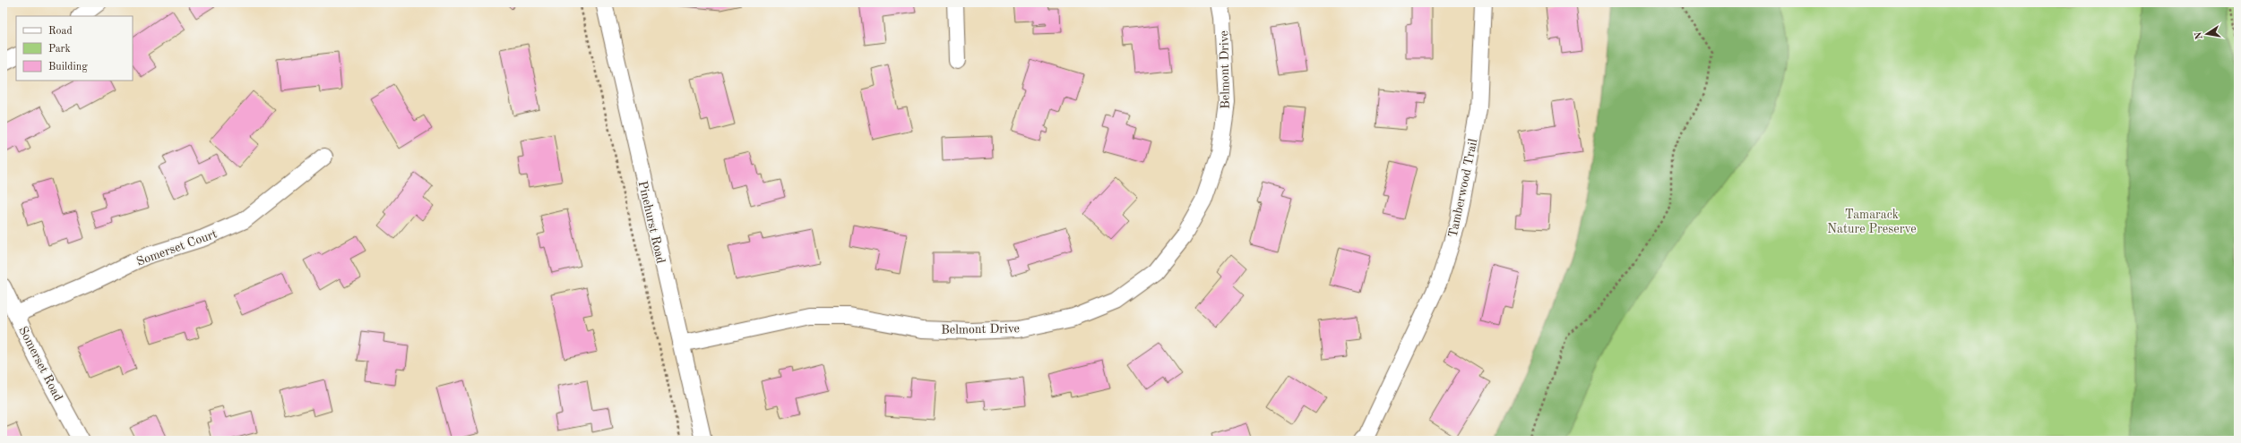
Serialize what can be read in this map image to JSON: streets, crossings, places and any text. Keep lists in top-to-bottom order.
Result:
{
  "streets": {
    "street": [
      "Belmont Drive",
      "Tamberwood Trail",
      "Pinehurst Road",
      "Somerset Court",
      "Somerset Road"
    ]
  },
  "crossings": [
    ["Belmont Drive", "Pinehurst Road"],
    ["Somerset Court", "Somerset Road"]
  ],
  "parks": ["Tamarack Nature Preserve"],
  "legend": ["Road", "Park", "Building"],
  "north": "left"
}
